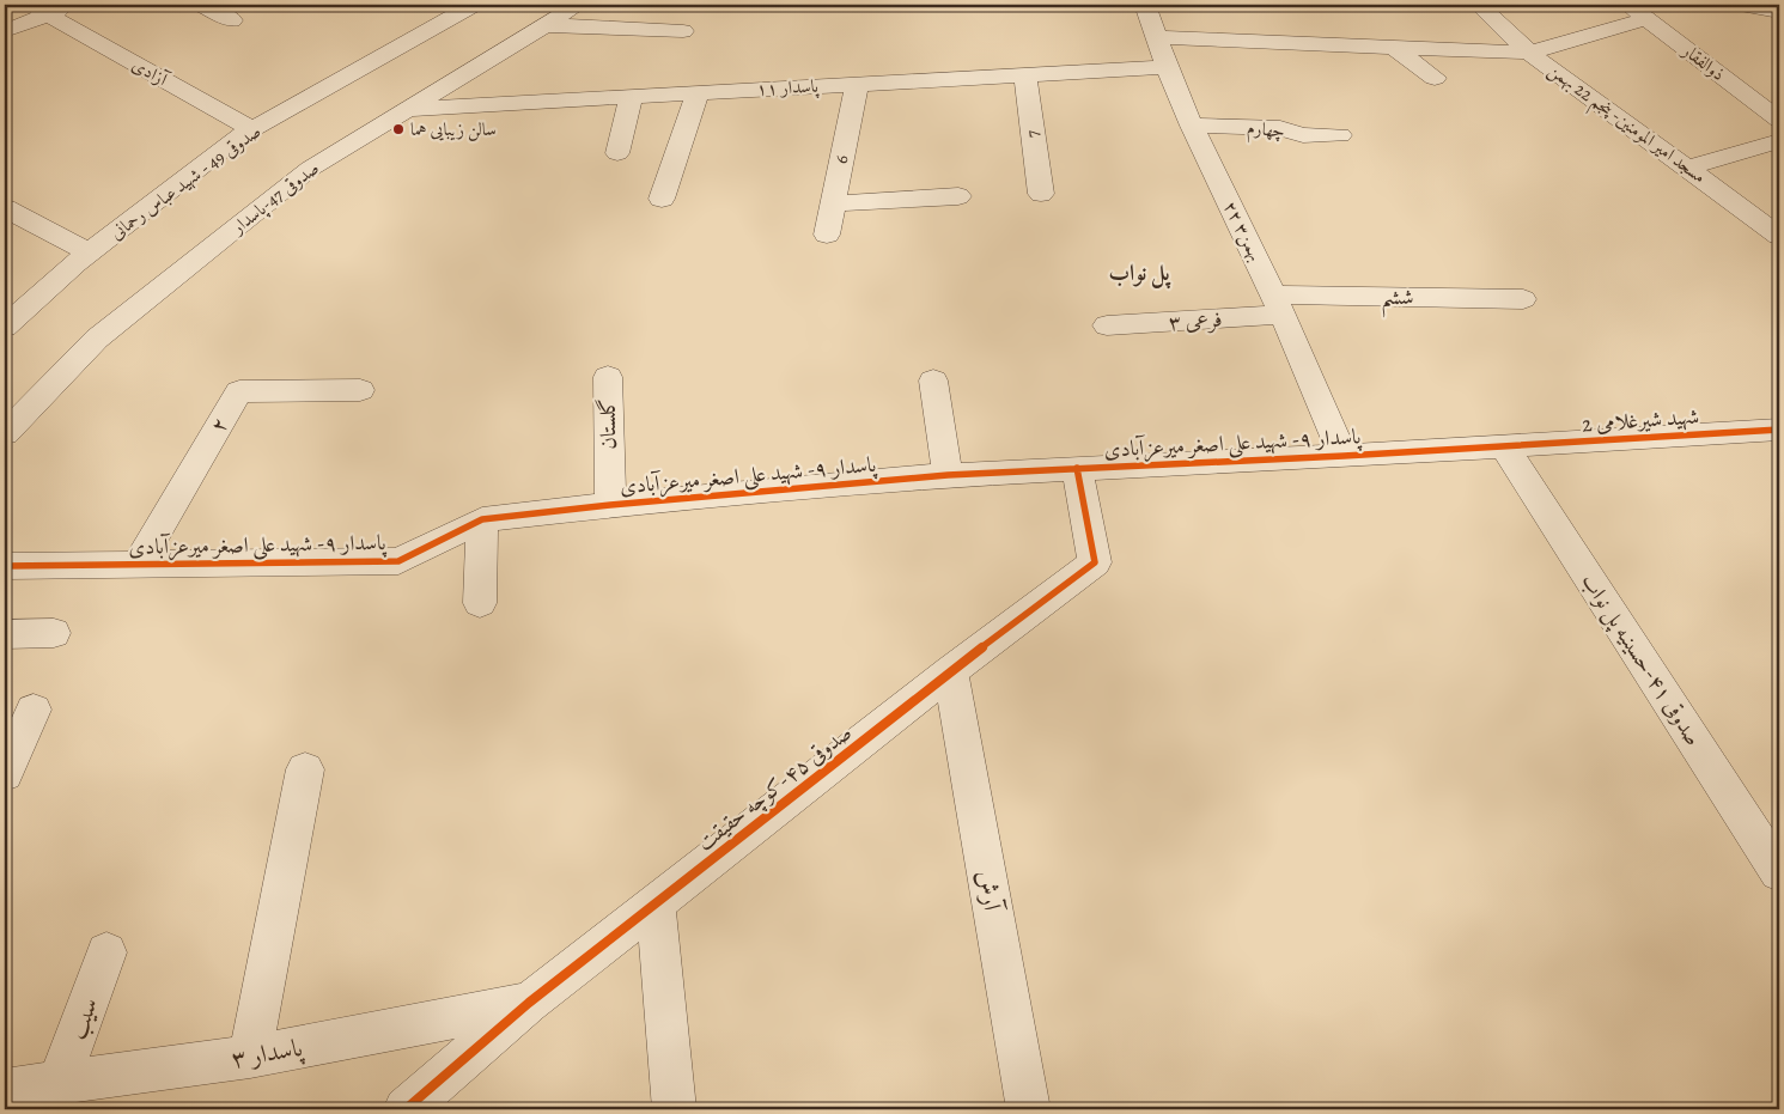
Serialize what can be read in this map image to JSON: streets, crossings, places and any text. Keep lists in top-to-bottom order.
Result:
{
  "streets": {
    "street": [
      "ذوالفقار",
      "آزادی",
      "پاسدار ۱۱",
      "مسجد امیر المومنین- پنجم 22 بهمن",
      "چهارم",
      "7",
      "6",
      "صدوقی 49 - شهید عباس رحمانی",
      "صدوقی 47-پاسدار",
      "۲۲ بهمن۳",
      "ششم",
      "فرعی ۳",
      "شهید شیرغلامی 2",
      "گلستان",
      "۲",
      "پاسدار ۹- شهید علی اصغر میرعزآبادی",
      "صدوقی ۴۱-حسینیه پل نواب",
      "صدوقی ۴۵-کوچه حقیقت",
      "آرش",
      "سیب",
      "پاسدار ۳"
    ]
  },
  "crossings": [
    ["آزادی", "صدوقی 49 - شهید عباس رحمانی"],
    ["پاسدار ۱۱", "7"],
    ["پاسدار ۱۱", "6"],
    ["پاسدار ۱۱", "صدوقی 47-پاسدار"],
    ["پاسدار ۱۱", "۲۲ بهمن۳"],
    ["چهارم", "۲۲ بهمن۳"],
    ["۲۲ بهمن۳", "ششم"],
    ["۲۲ بهمن۳", "فرعی ۳"],
    ["۲۲ بهمن۳", "پاسدار ۹- شهید علی اصغر میرعزآبادی"],
    ["ششم", "فرعی ۳"],
    ["شهید شیرغلامی 2", "پاسدار ۹- شهید علی اصغر میرعزآبادی"],
    ["شهید شیرغلامی 2", "صدوقی ۴۱-حسینیه پل نواب"],
    ["گلستان", "پاسدار ۹- شهید علی اصغر میرعزآبادی"],
    ["۲", "پاسدار ۹- شهید علی اصغر میرعزآبادی"],
    ["پاسدار ۹- شهید علی اصغر میرعزآبادی", "صدوقی ۴۱-حسینیه پل نواب"],
    ["پاسدار ۹- شهید علی اصغر میرعزآبادی", "صدوقی ۴۵-کوچه حقیقت"],
    ["صدوقی ۴۵-کوچه حقیقت", "آرش"],
    ["صدوقی ۴۵-کوچه حقیقت", "پاسدار ۳"],
    ["سیب", "پاسدار ۳"]
  ],
  "districts": ["پل نواب"],
  "places": ["سالن زیبایی هما"]
}
